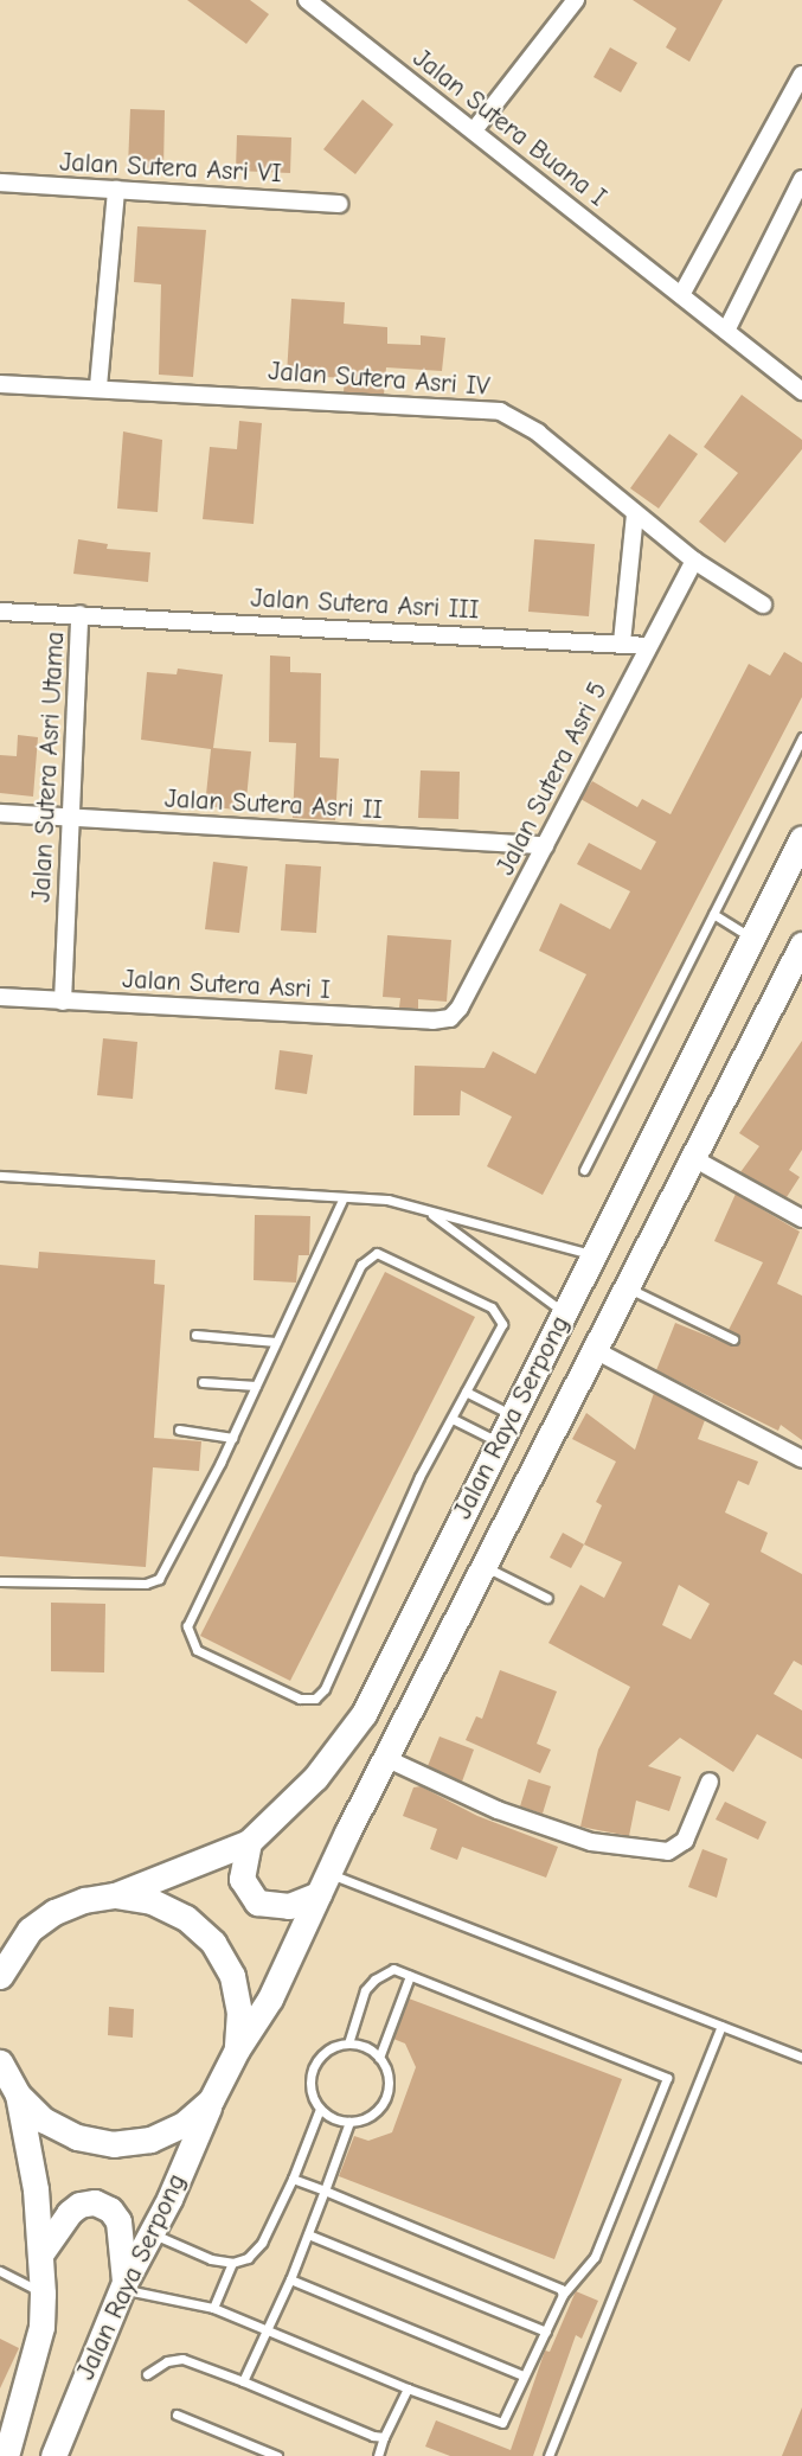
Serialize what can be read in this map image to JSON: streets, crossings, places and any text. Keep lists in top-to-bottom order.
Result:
{
  "streets": {
    "main road": ["Jalan Raya Serpong"],
    "street": [
      "Jalan Sutera Buana I",
      "Jalan Sutera Asri VI",
      "Jalan Sutera Asri IV",
      "Jalan Sutera Asri III",
      "Jalan Sutera Asri Utama",
      "Jalan Sutera Asri 5",
      "Jalan Sutera Asri II",
      "Jalan Sutera Asri I"
    ]
  },
  "crossings": [
    ["Jalan Sutera Asri IV", "Jalan Sutera Asri 5"],
    ["Jalan Sutera Asri III", "Jalan Sutera Asri Utama"],
    ["Jalan Sutera Asri III", "Jalan Sutera Asri 5"],
    ["Jalan Sutera Asri Utama", "Jalan Sutera Asri II"],
    ["Jalan Sutera Asri Utama", "Jalan Sutera Asri I"],
    ["Jalan Sutera Asri 5", "Jalan Sutera Asri II"],
    ["Jalan Sutera Asri 5", "Jalan Sutera Asri I"]
  ]
}
